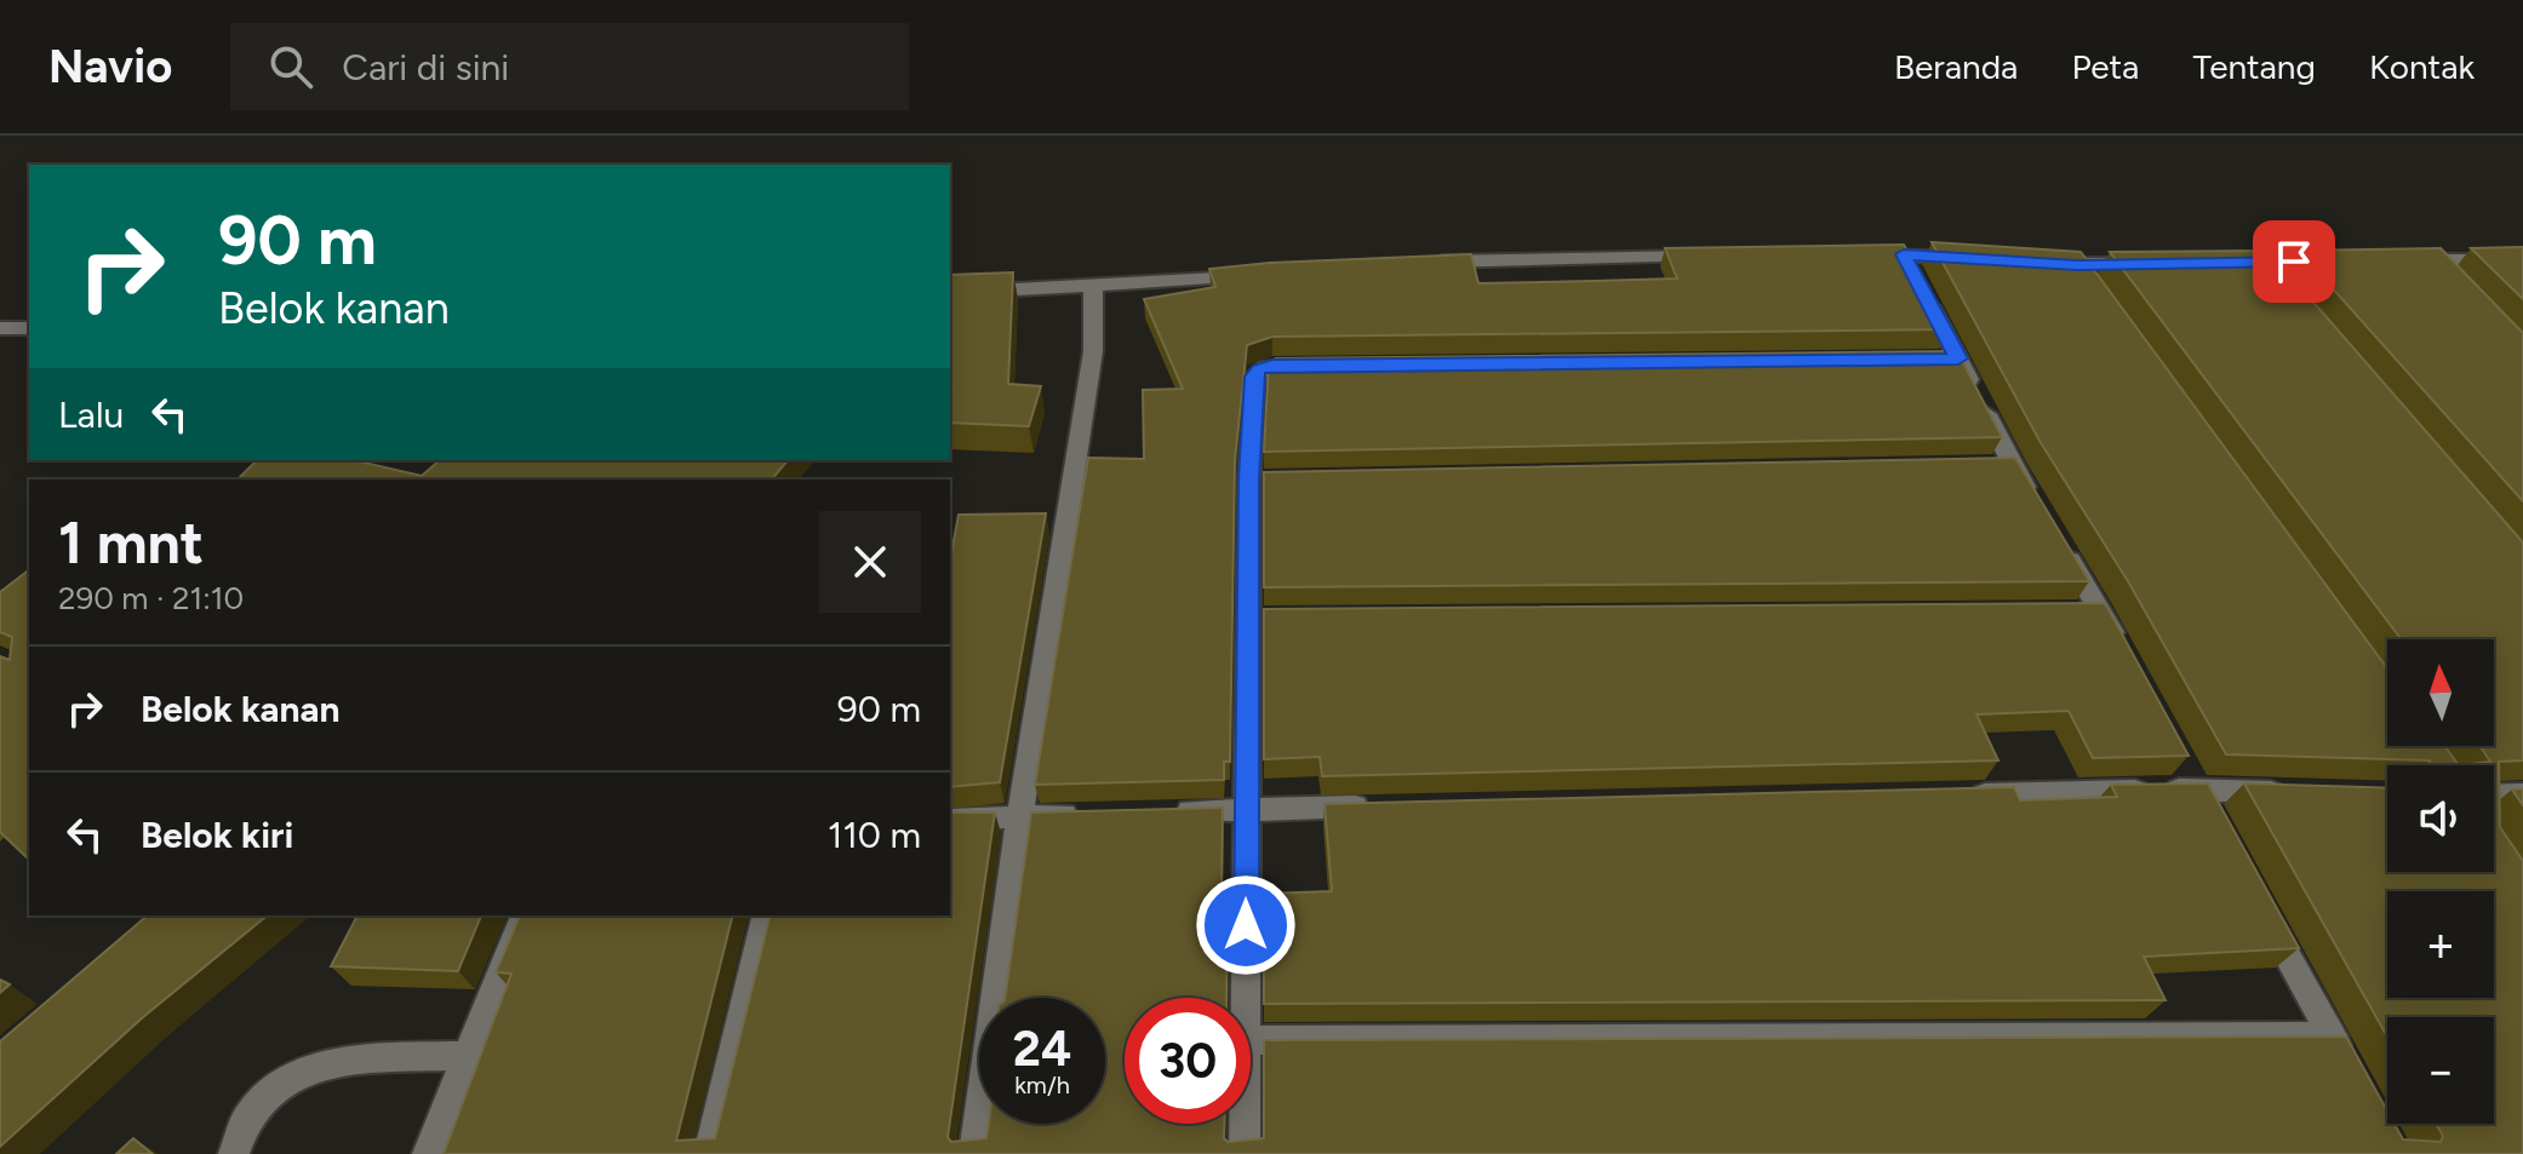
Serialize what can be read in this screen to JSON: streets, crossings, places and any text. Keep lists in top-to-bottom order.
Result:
{
  "north": "top",
  "page": {
    "header": "Navio",
    "search": "Cari di sini",
    "nav": [
      "Beranda",
      "Peta",
      "Tentang",
      "Kontak"
    ],
    "turn": ["90 m", "Belok kanan"],
    "then": "Lalu",
    "heading": ["1 mnt", "290 m · 21:10"],
    "map_buttons": ["+", "−"],
    "list": [
      {
        "name": "Belok kanan",
        "value": "90 m"
      },
      {
        "name": "Belok kiri",
        "value": "110 m"
      }
    ],
    "speed": "24 km/h",
    "limit": "30"
  }
}
